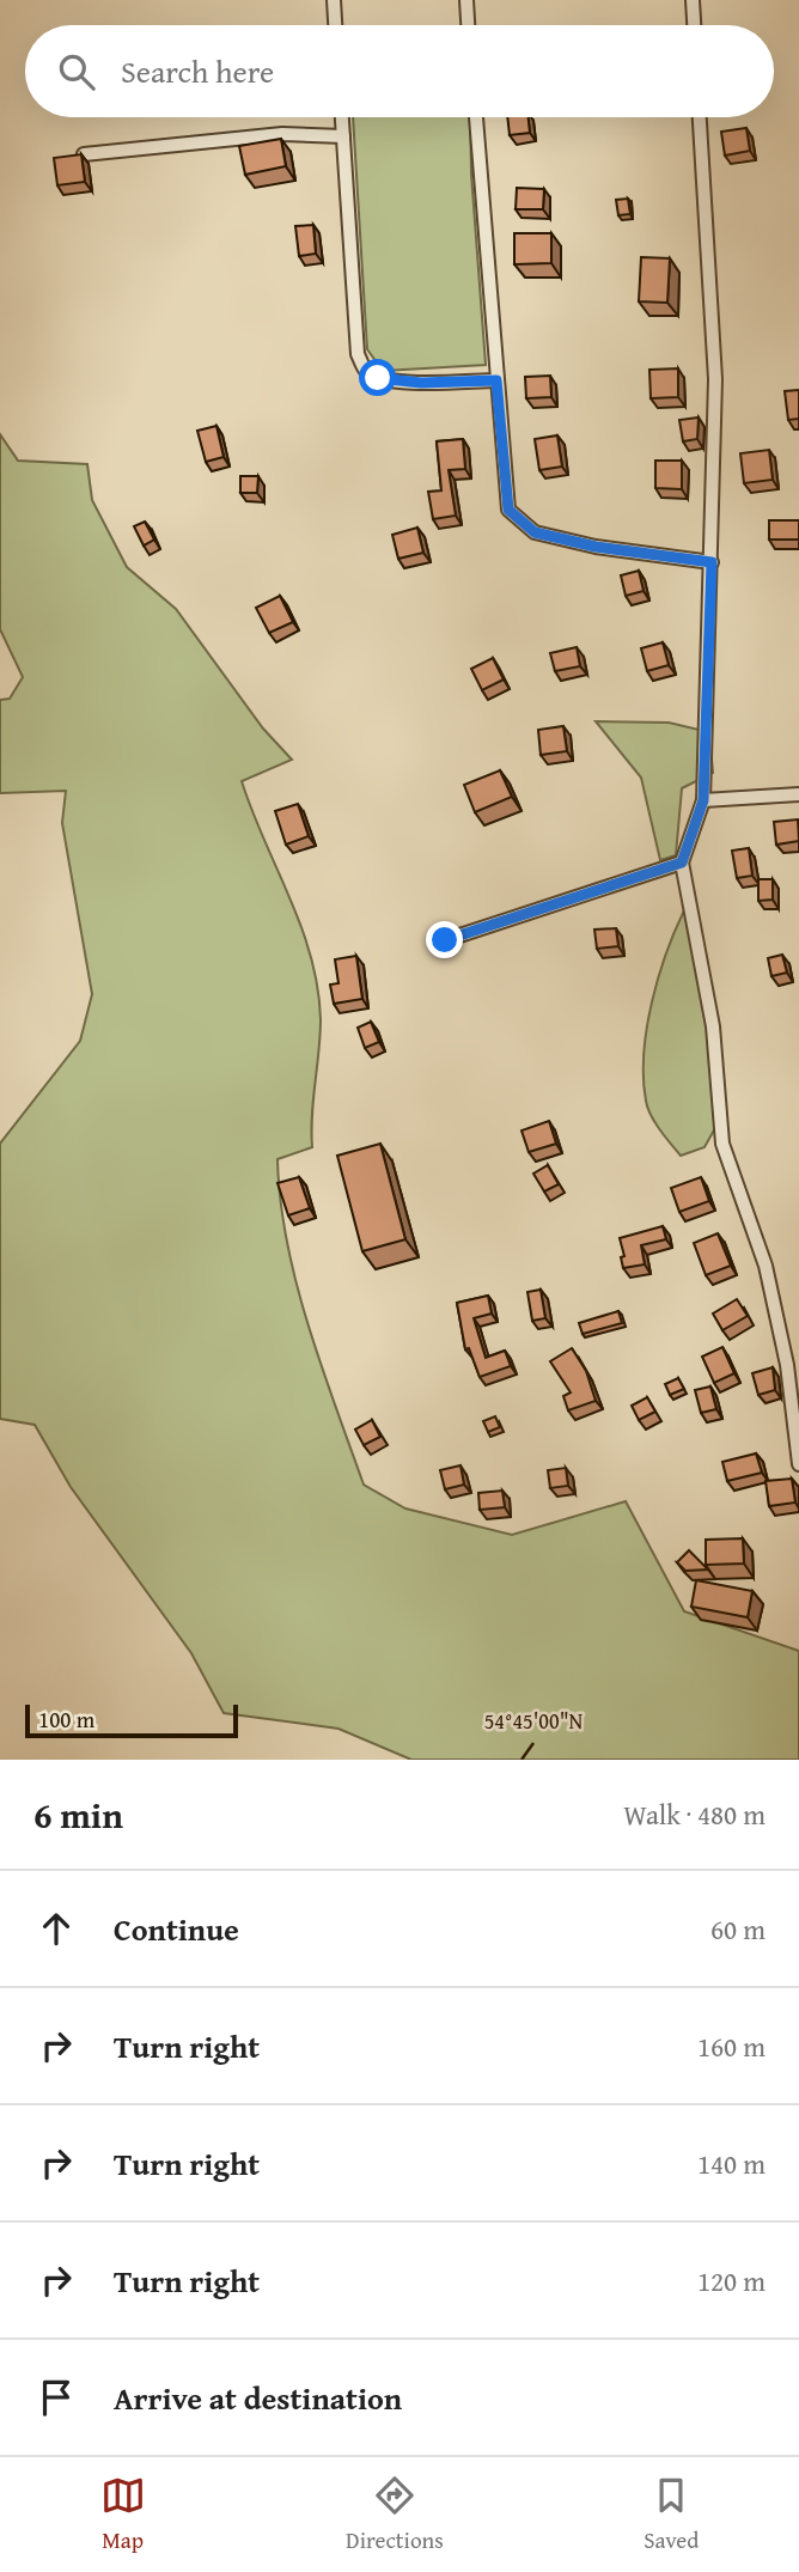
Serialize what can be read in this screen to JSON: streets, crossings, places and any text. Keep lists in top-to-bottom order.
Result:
{
  "scale_bar": "100 m",
  "page": {
    "search": "Search here",
    "scale": "100 m",
    "heading": ["6 min", "Walk · 480 m"],
    "list": [
      ["Continue", "60 m"],
      ["Turn right", "160 m"],
      ["Turn right", "140 m"],
      ["Turn right", "120 m"],
      "Arrive at destination"
    ],
    "nav": ["Map", "Directions", "Saved"]
  },
  "coordinates": ["54°45'00\"N"]
}
